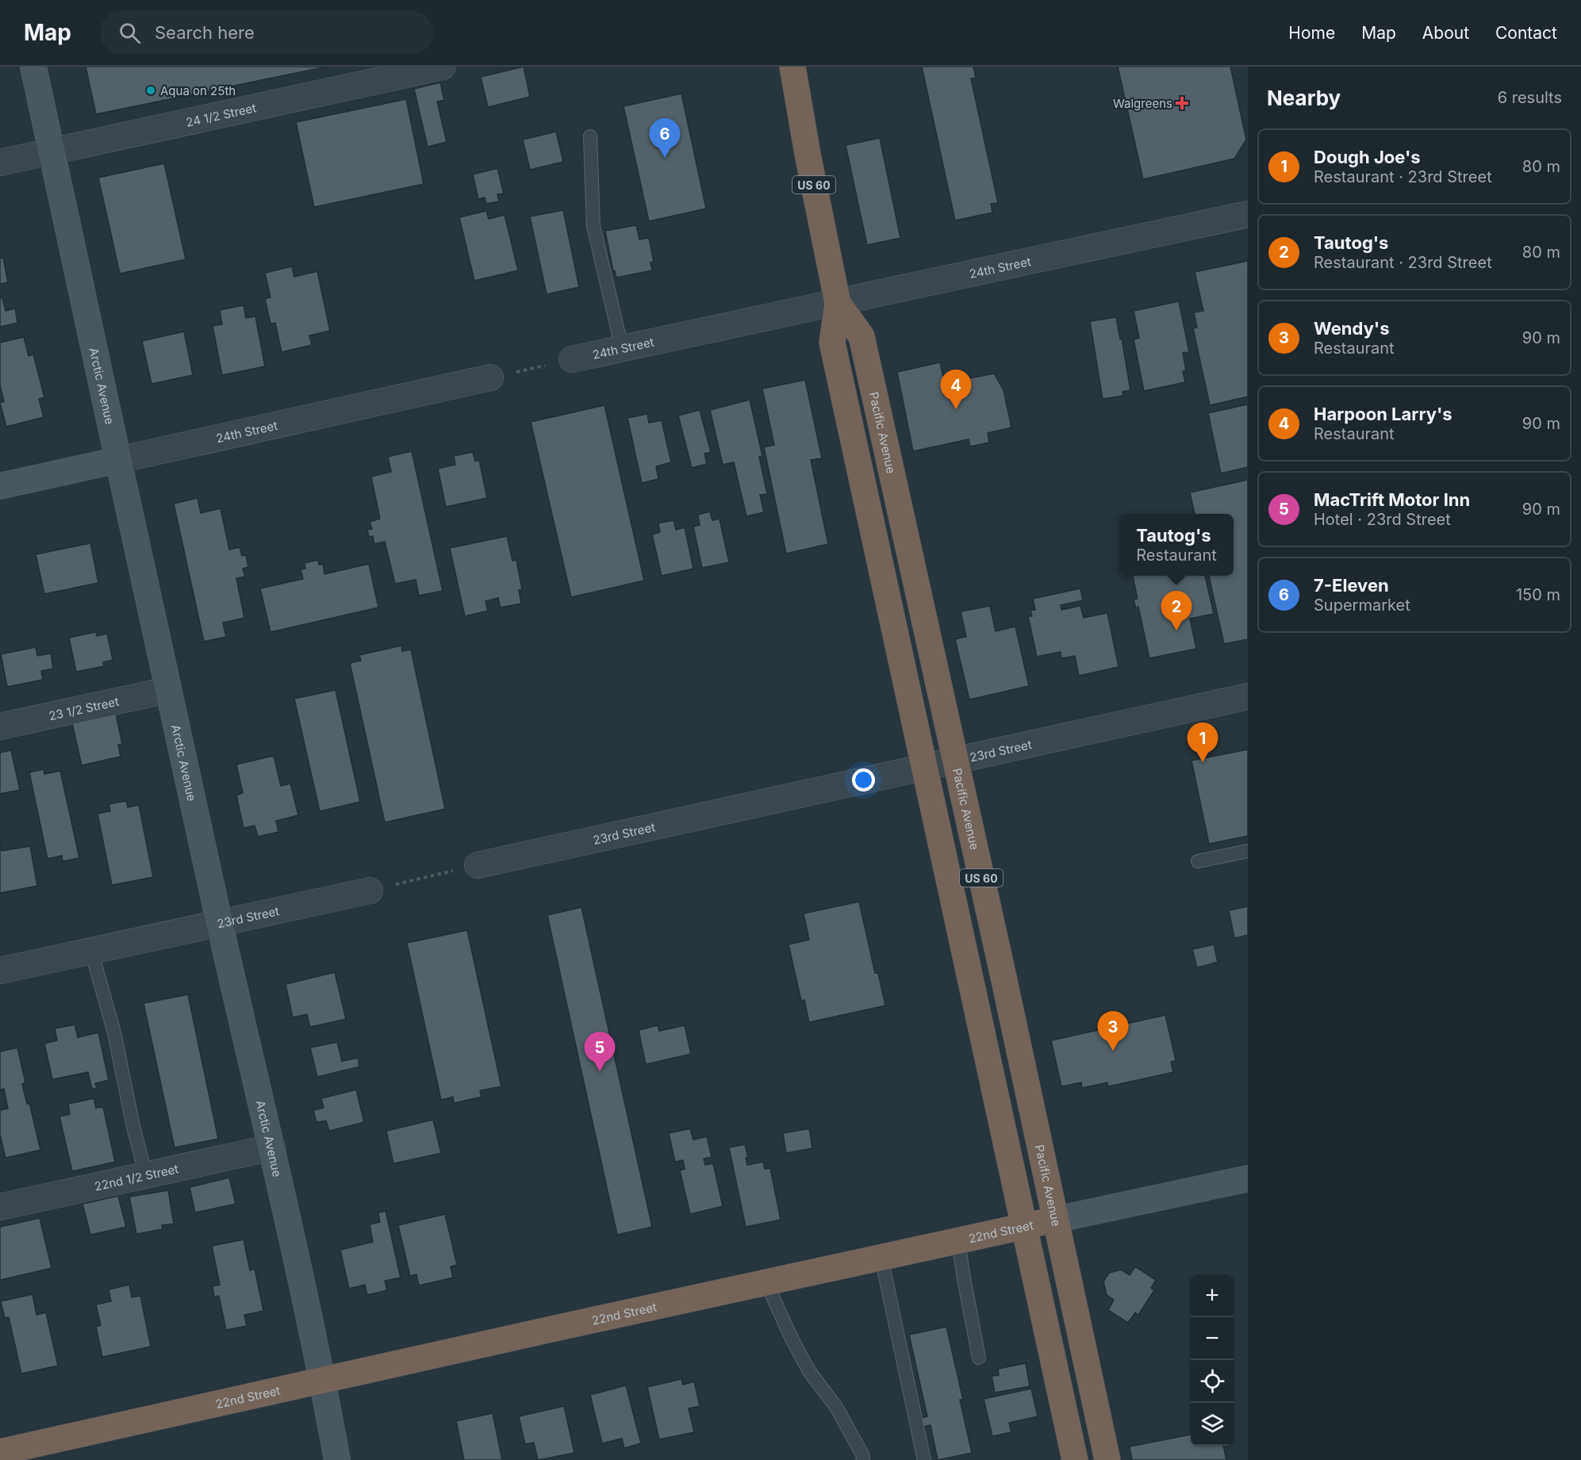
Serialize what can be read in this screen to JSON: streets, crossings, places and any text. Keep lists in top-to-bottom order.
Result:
{
  "streets": {
    "highway": ["US 60", "Pacific Avenue", "22nd Street"],
    "street": [
      "24 1/2 Street",
      "24th Street",
      "Arctic Avenue",
      "23 1/2 Street",
      "23rd Street",
      "22nd 1/2 Street"
    ]
  },
  "crossings": [
    ["24 1/2 Street", "Arctic Avenue"],
    ["24th Street", "Arctic Avenue"],
    ["24th Street", "Pacific Avenue"],
    ["Arctic Avenue", "23 1/2 Street"],
    ["Arctic Avenue", "23rd Street"],
    ["Arctic Avenue", "22nd 1/2 Street"],
    ["Arctic Avenue", "22nd Street"],
    ["Pacific Avenue", "23rd Street"],
    ["Pacific Avenue", "22nd Street"]
  ],
  "places": {
    "other": ["Aqua on 25th"],
    "health": ["Walgreens"]
  },
  "page": {
    "header": "Map",
    "search": "Search here",
    "nav": [
      "Home",
      "Map",
      "About",
      "Contact"
    ],
    "heading": ["Nearby", "6 results"],
    "pins": [
      "6",
      "4",
      "2",
      "1",
      "3",
      "5"
    ],
    "list": [
      {
        "mark": "1",
        "name": "Dough Joe's",
        "note": "Restaurant · 23rd Street",
        "value": "80 m"
      },
      {
        "mark": "2",
        "name": "Tautog's",
        "note": "Restaurant · 23rd Street",
        "value": "80 m"
      },
      {
        "mark": "3",
        "name": "Wendy's",
        "note": "Restaurant",
        "value": "90 m"
      },
      {
        "mark": "4",
        "name": "Harpoon Larry's",
        "note": "Restaurant",
        "value": "90 m"
      },
      {
        "mark": "5",
        "name": "MacTrift Motor Inn",
        "note": "Hotel · 23rd Street",
        "value": "90 m"
      },
      {
        "mark": "6",
        "name": "7-Eleven",
        "note": "Supermarket",
        "value": "150 m"
      }
    ],
    "popup": ["Tautog's", "Restaurant"],
    "map_buttons": ["+", "−"]
  }
}
